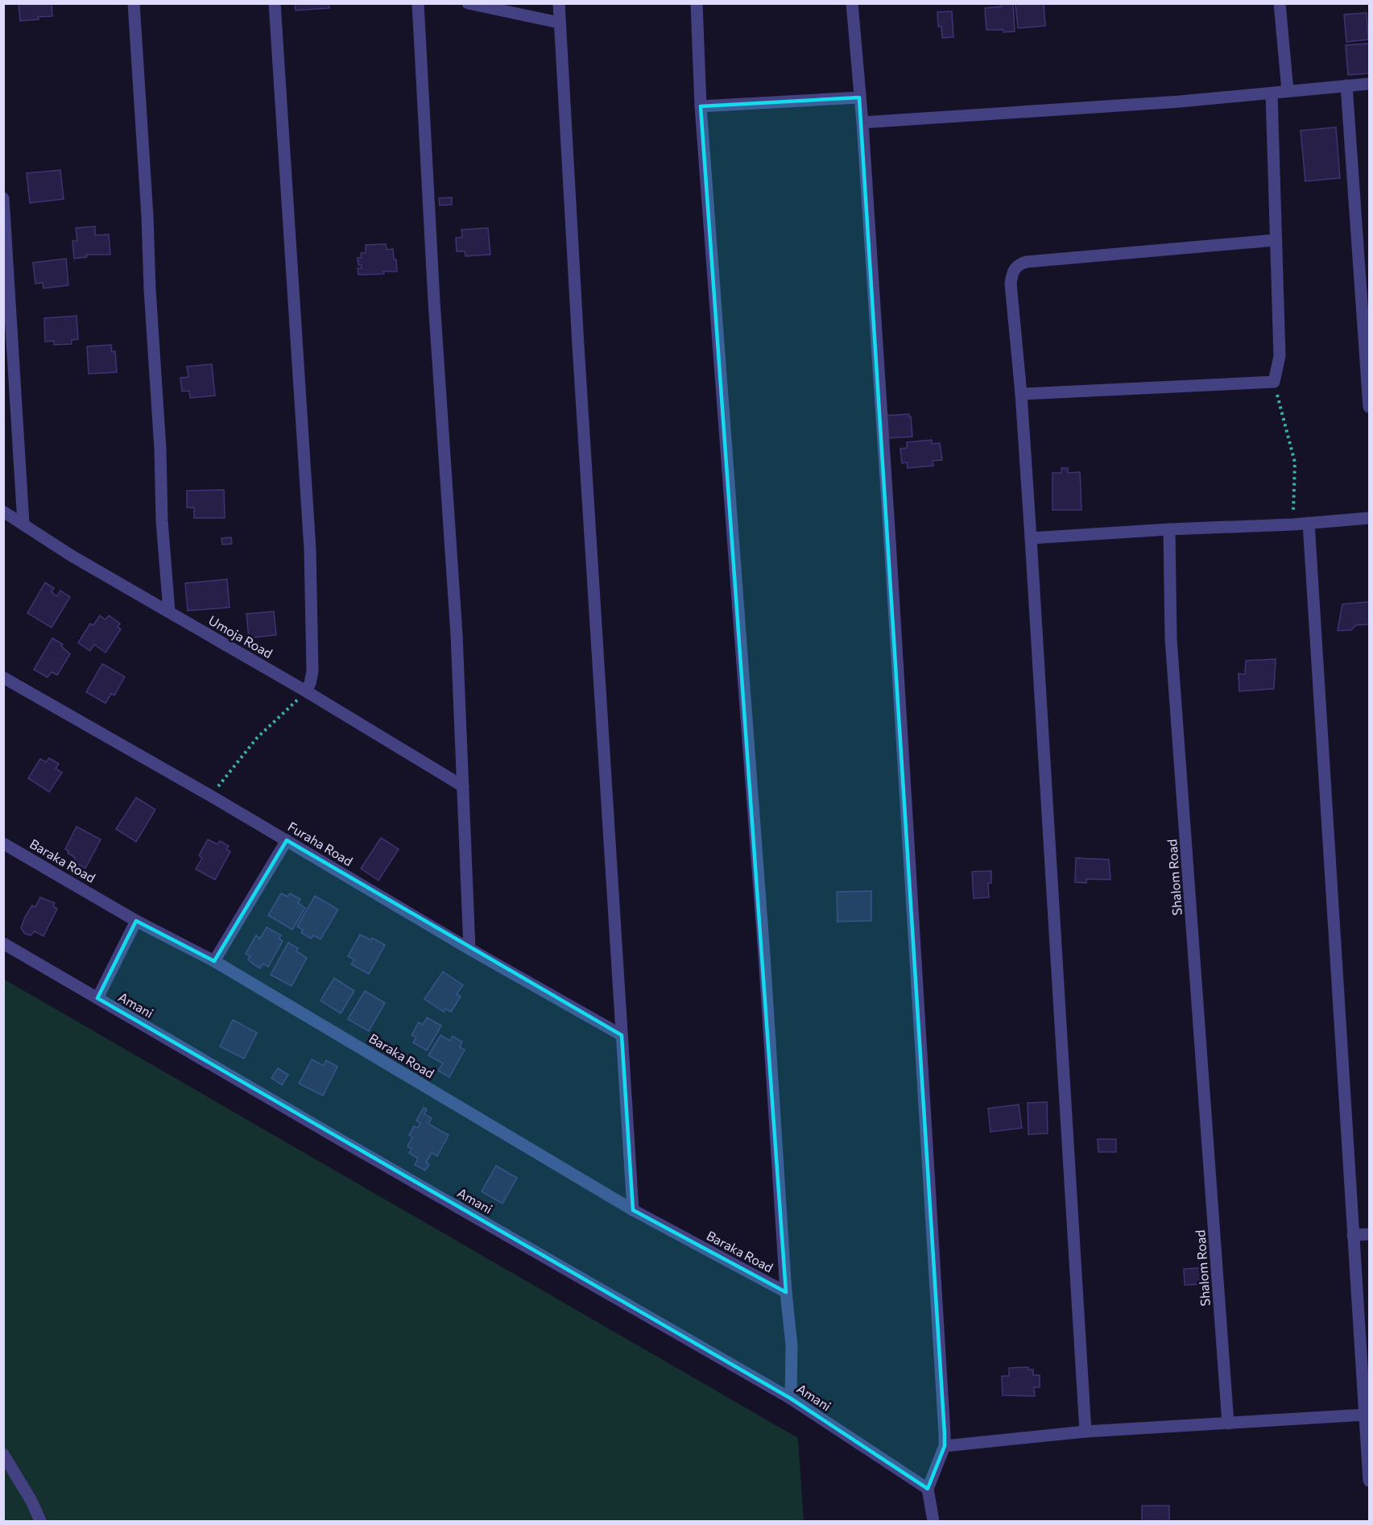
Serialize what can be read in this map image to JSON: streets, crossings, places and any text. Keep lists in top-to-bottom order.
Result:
{
  "streets": {
    "street": [
      "Umoja Road",
      "Furaha Road",
      "Baraka Road",
      "Shalom Road",
      "Amani"
    ]
  }
}
